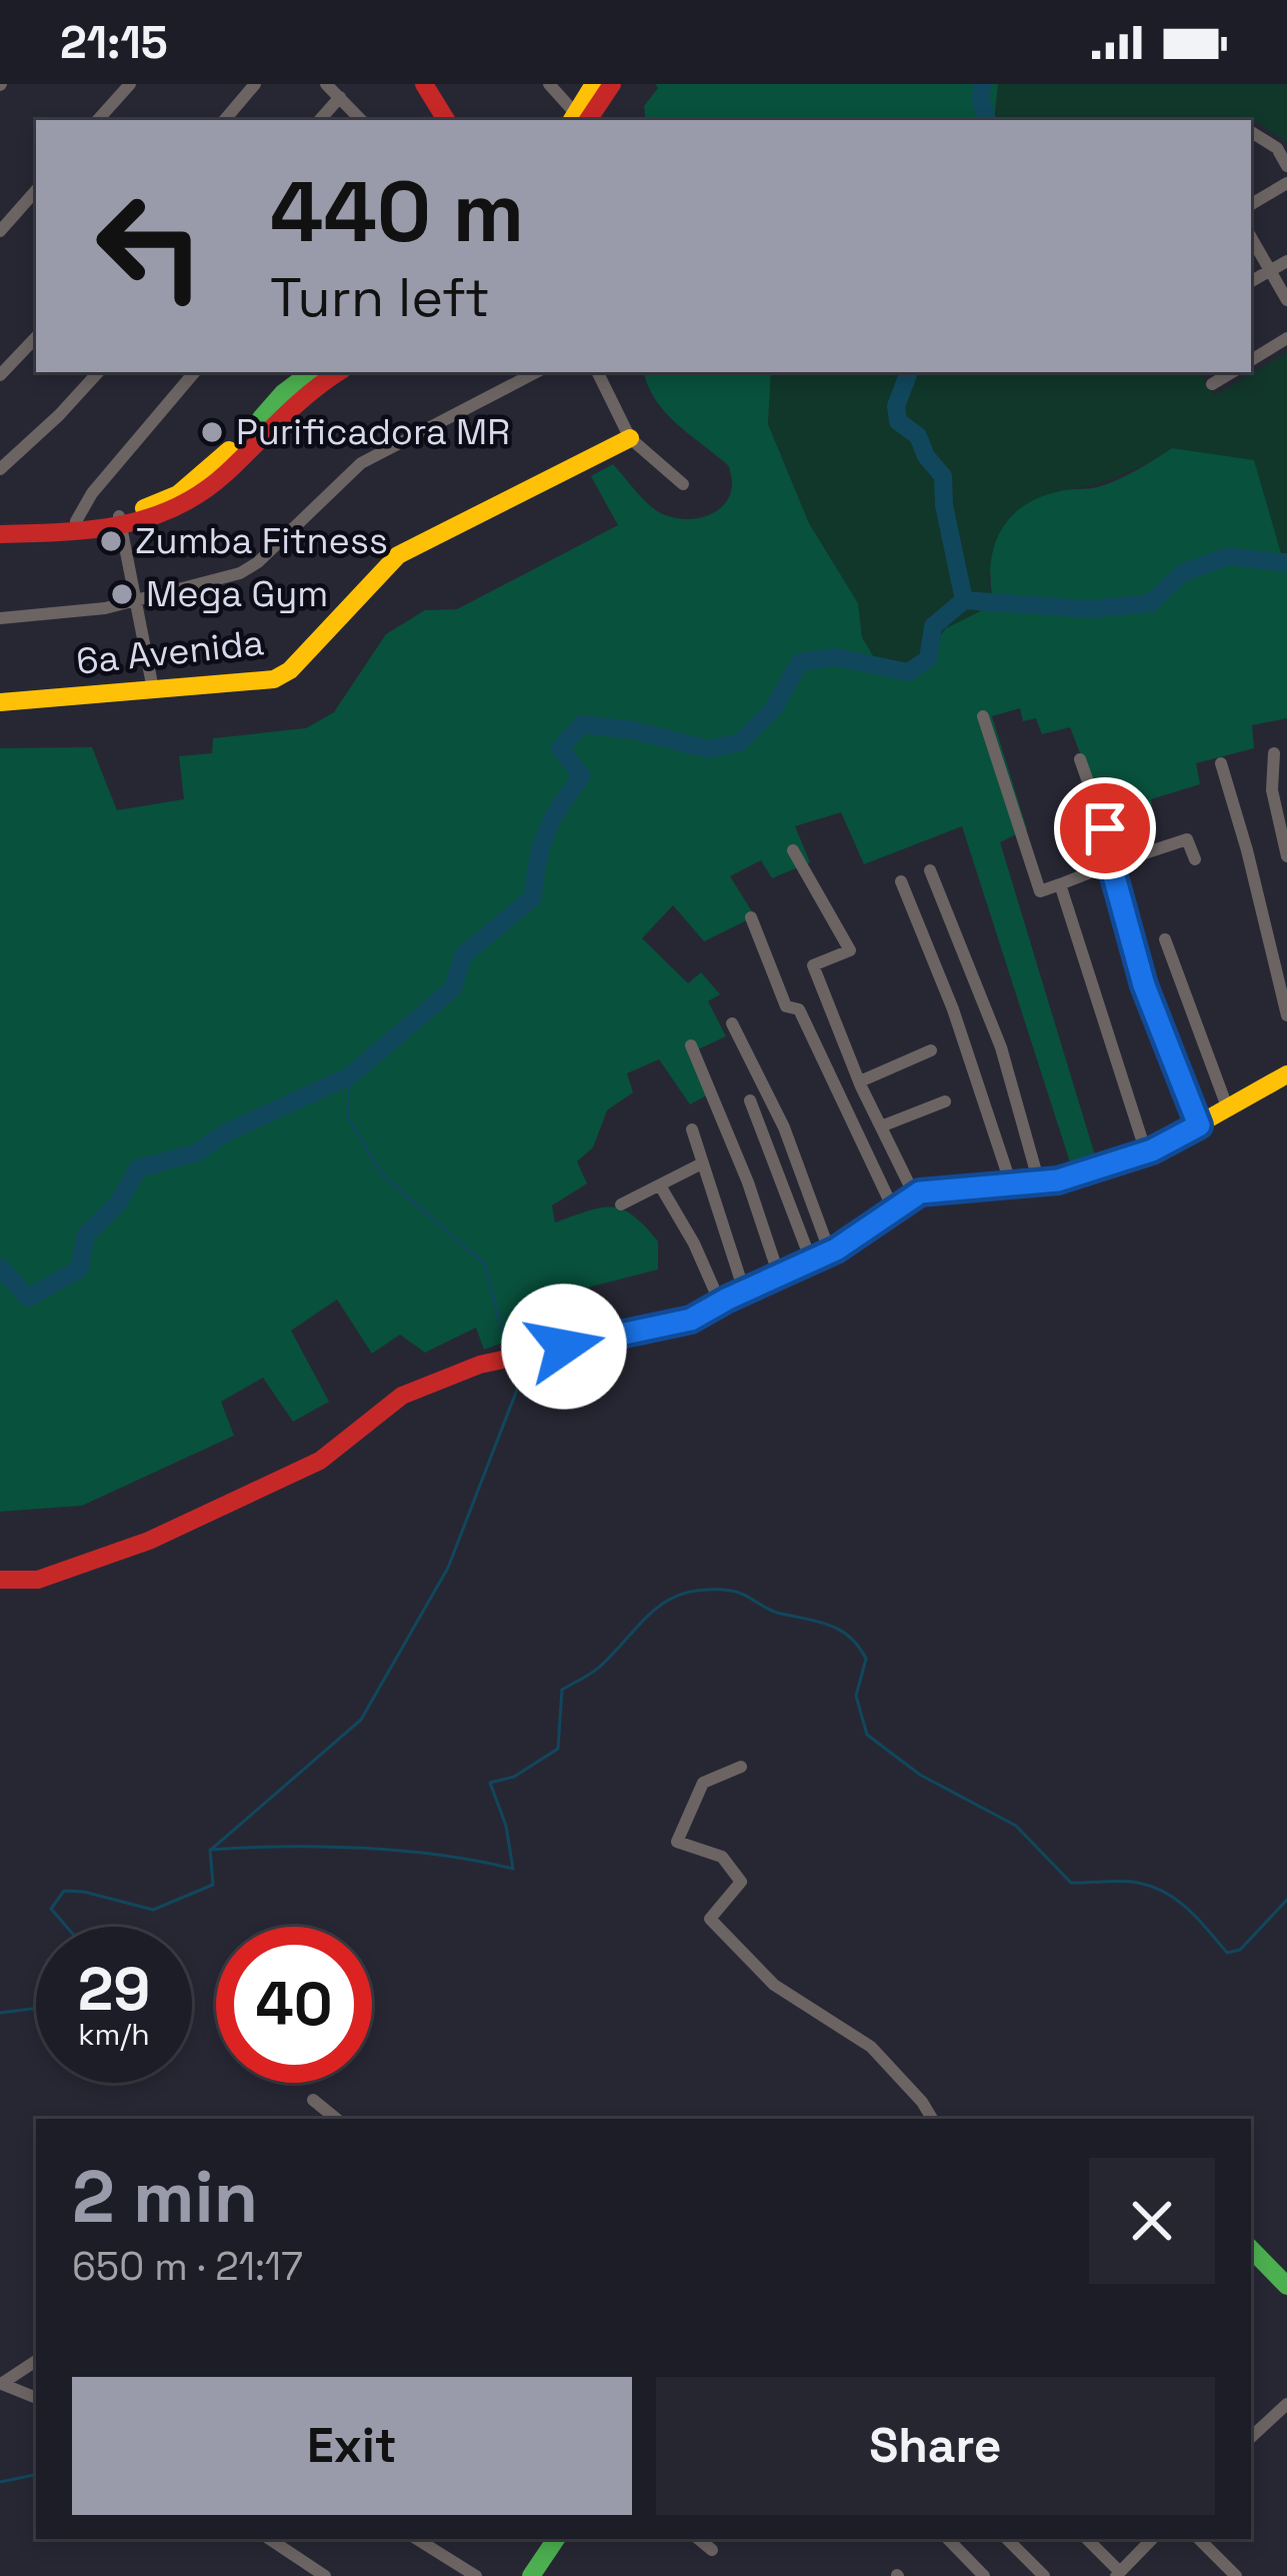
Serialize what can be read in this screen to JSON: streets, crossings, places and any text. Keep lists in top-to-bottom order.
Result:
{
  "streets": {
    "street": ["6a Avenida"]
  },
  "places": ["Purificadora MR", "Zumba Fitness", "Mega Gym"],
  "page": {
    "status": "21:15",
    "turn": ["440 m", "Turn left"],
    "speed": "29 km/h",
    "limit": "40",
    "heading": ["2 min", "650 m · 21:17"],
    "buttons": ["Exit", "Share"]
  }
}
